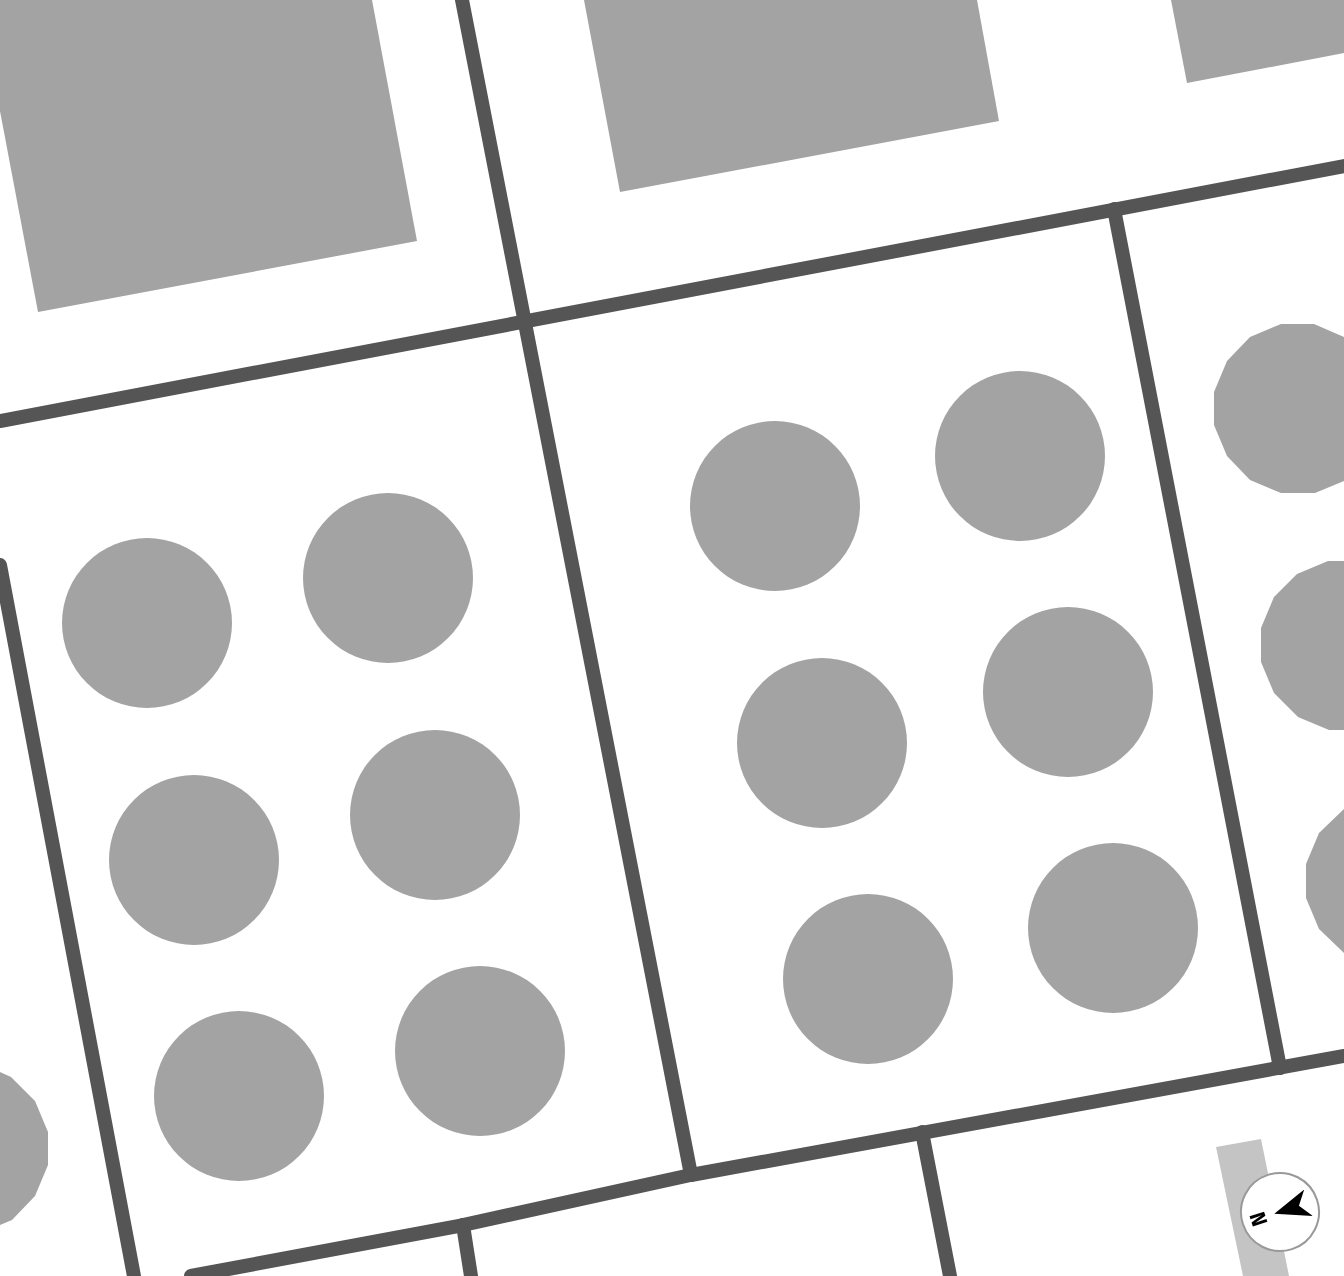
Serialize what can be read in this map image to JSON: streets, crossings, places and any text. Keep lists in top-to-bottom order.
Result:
{
  "north": "left"
}
